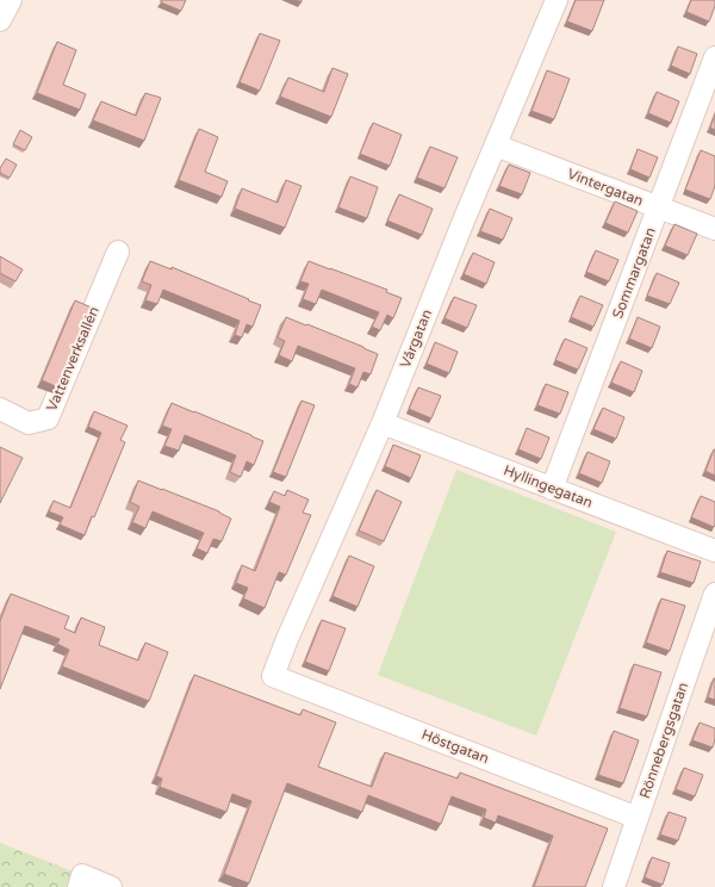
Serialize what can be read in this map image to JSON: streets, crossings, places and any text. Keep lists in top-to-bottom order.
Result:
{
  "streets": {
    "street": [
      "Vintergatan",
      "Sommargatan",
      "Vårgatan",
      "Vattenverksallén",
      "Hyllingegatan",
      "Rönnebergsgatan",
      "Höstgatan"
    ]
  },
  "crossings": [
    ["Vintergatan", "Sommargatan"],
    ["Vintergatan", "Vårgatan"],
    ["Sommargatan", "Hyllingegatan"],
    ["Vårgatan", "Hyllingegatan"],
    ["Vårgatan", "Höstgatan"],
    ["Rönnebergsgatan", "Höstgatan"]
  ]
}
